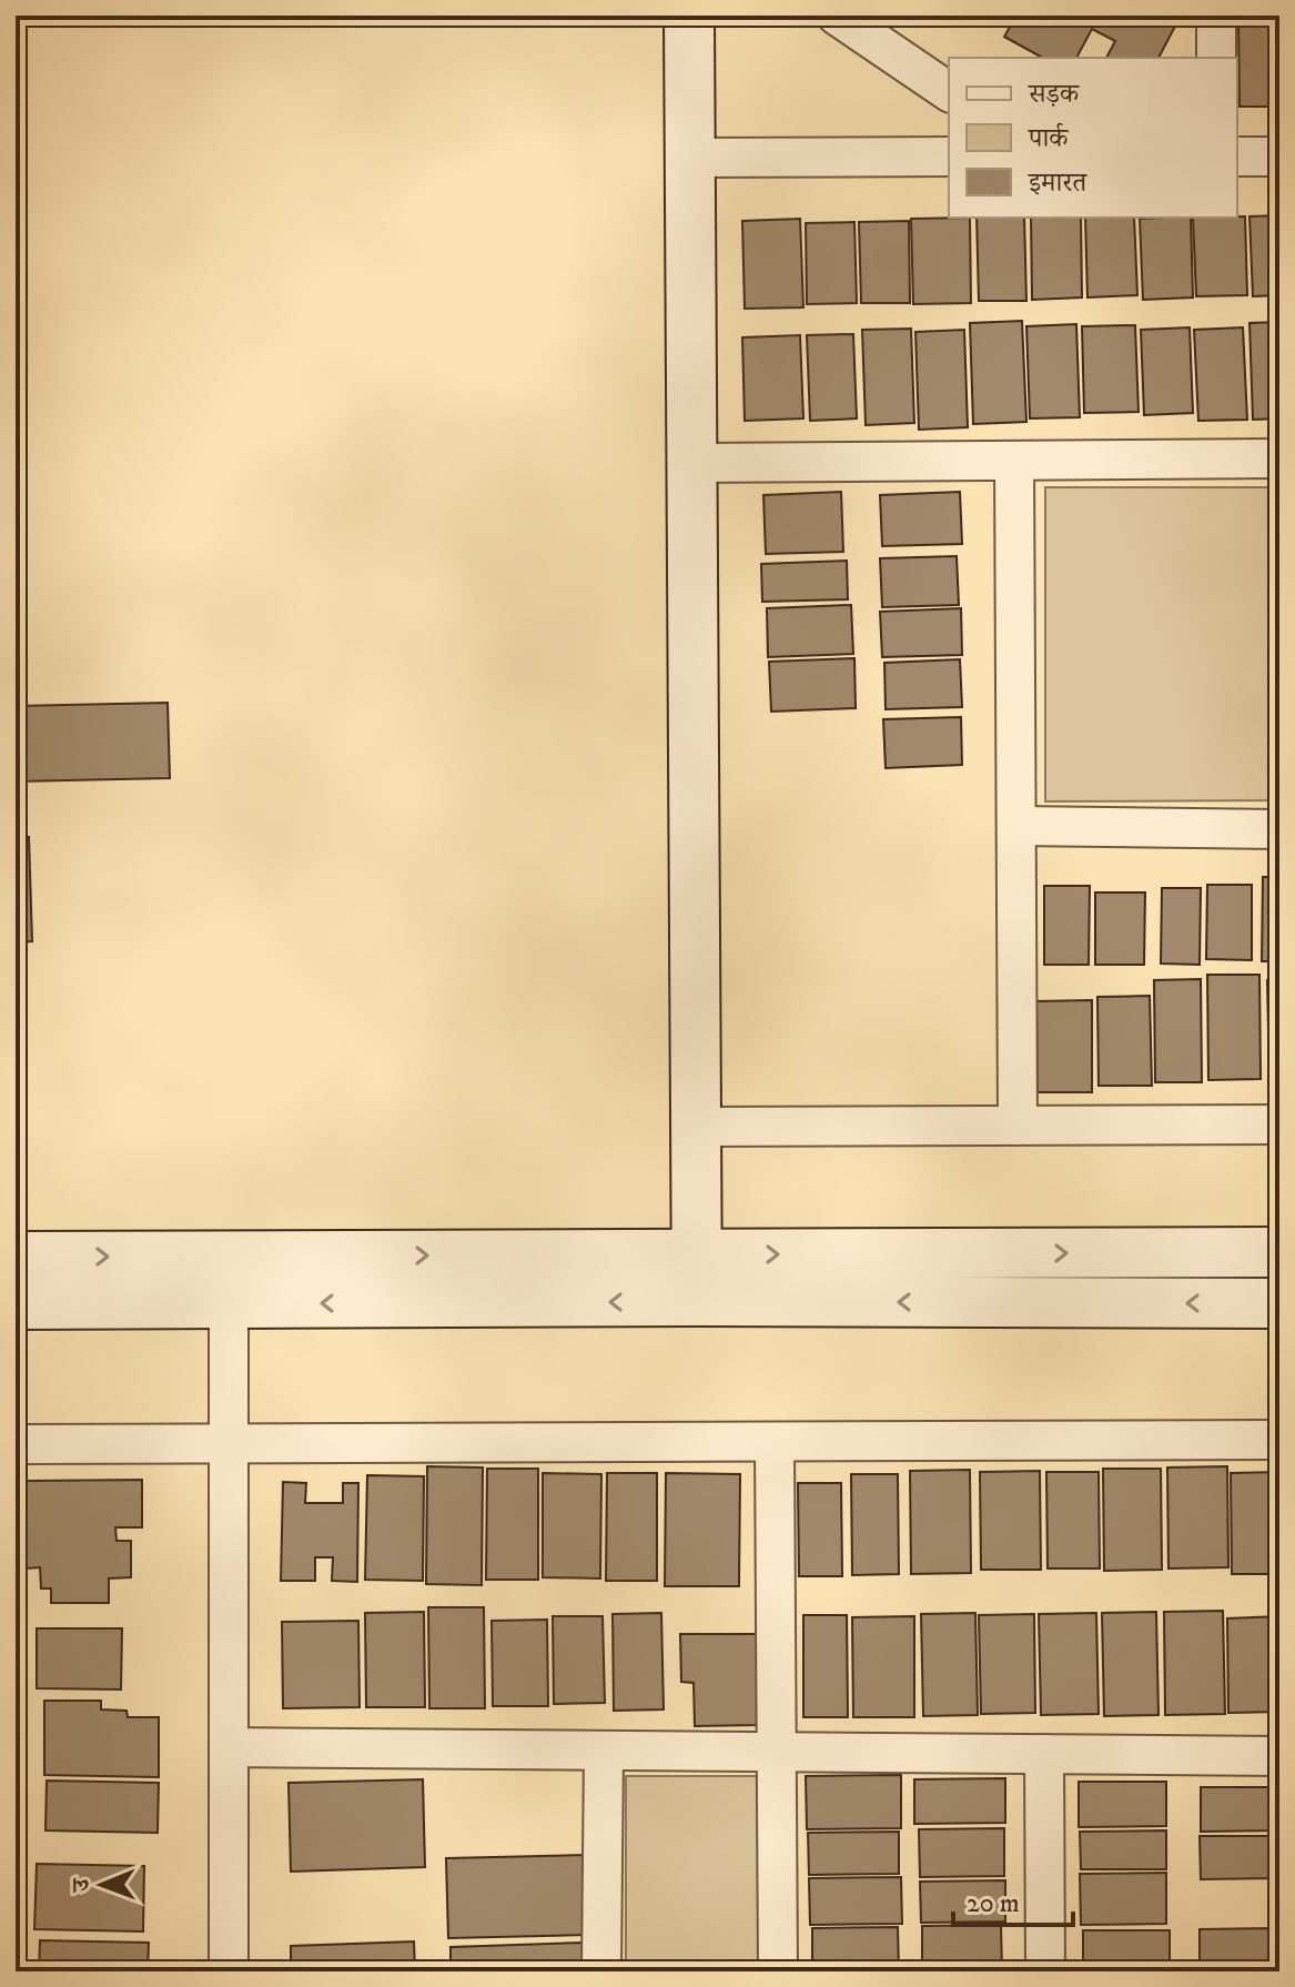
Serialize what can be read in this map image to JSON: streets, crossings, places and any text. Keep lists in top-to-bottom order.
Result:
{
  "legend": ["सड़क", "पार्क", "इमारत"],
  "scale_bar": "20 m",
  "north": "left"
}
